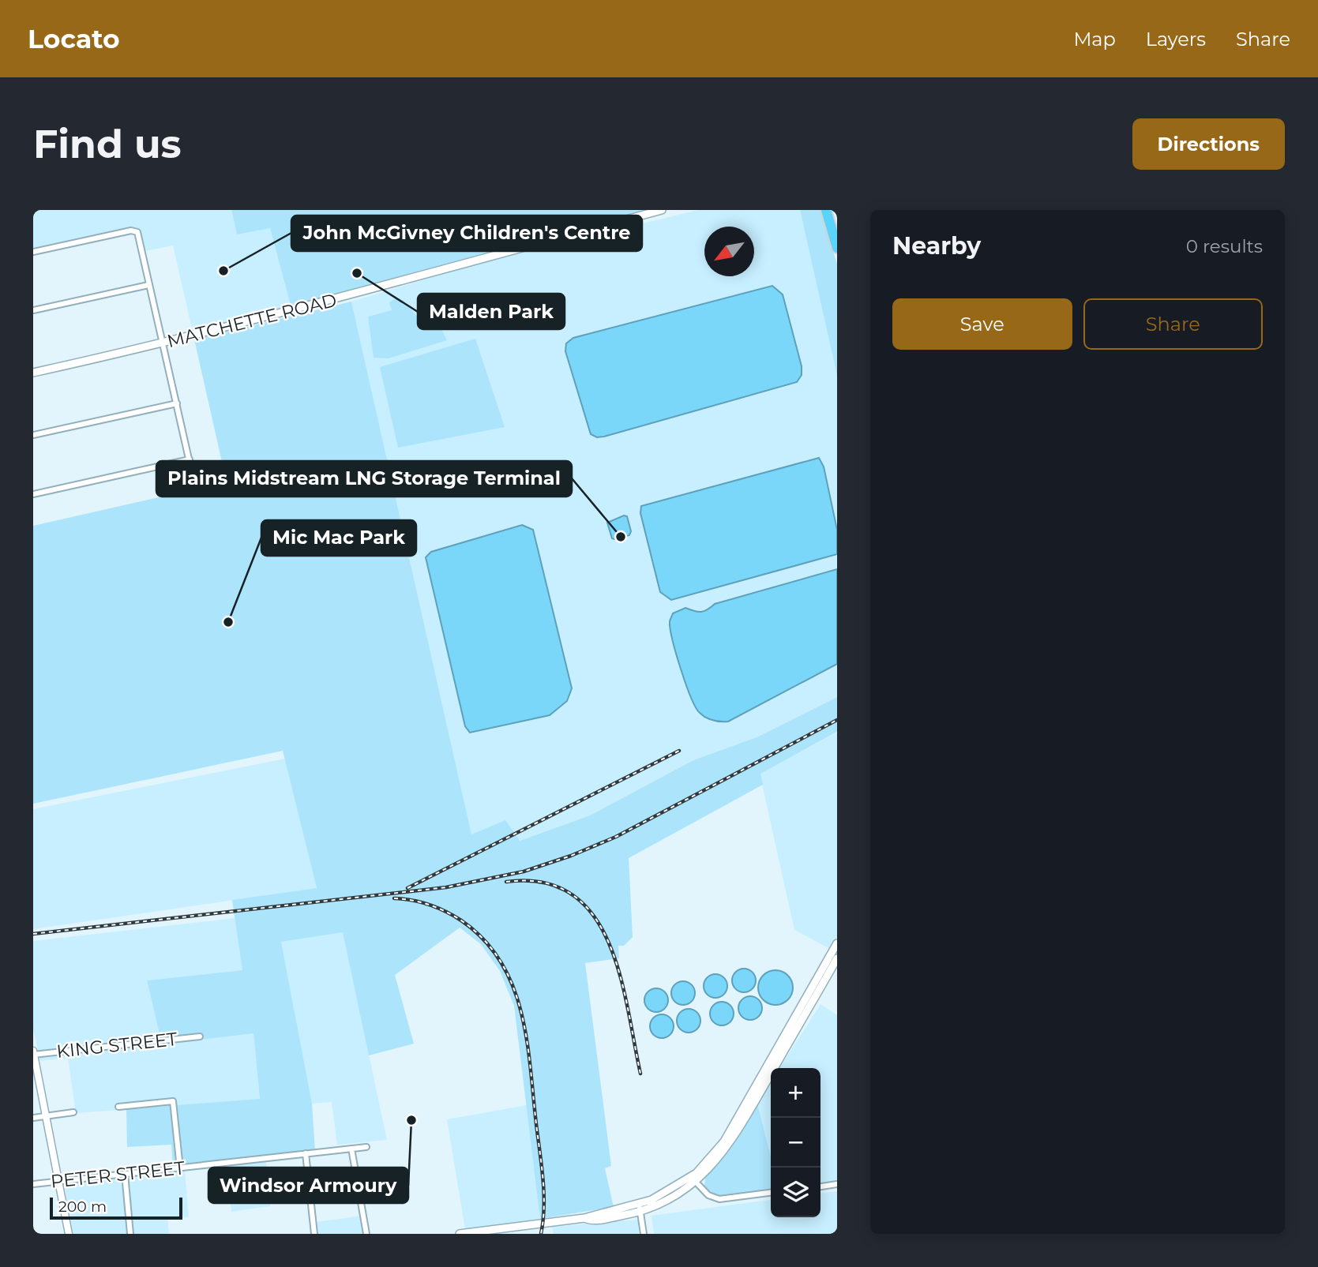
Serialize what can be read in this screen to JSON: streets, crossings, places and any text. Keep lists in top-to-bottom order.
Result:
{
  "streets": {
    "main road": ["MATCHETTE ROAD"],
    "street": ["KING STREET", "PETER STREET"]
  },
  "places": [
    "John McGivney Children's Centre",
    "Malden Park",
    "Plains Midstream LNG Storage Terminal",
    "Mic Mac Park",
    "Windsor Armoury"
  ],
  "scale_bar": "200 m",
  "north": "bottom left",
  "page": {
    "header": "Locato",
    "nav": ["Map", "Layers", "Share"],
    "buttons": [
      "Directions",
      ["Save", "Share"]
    ],
    "title": "Find us",
    "heading": ["Nearby", "0 results"],
    "map_buttons": ["+", "−"],
    "scale": "200 m"
  }
}
